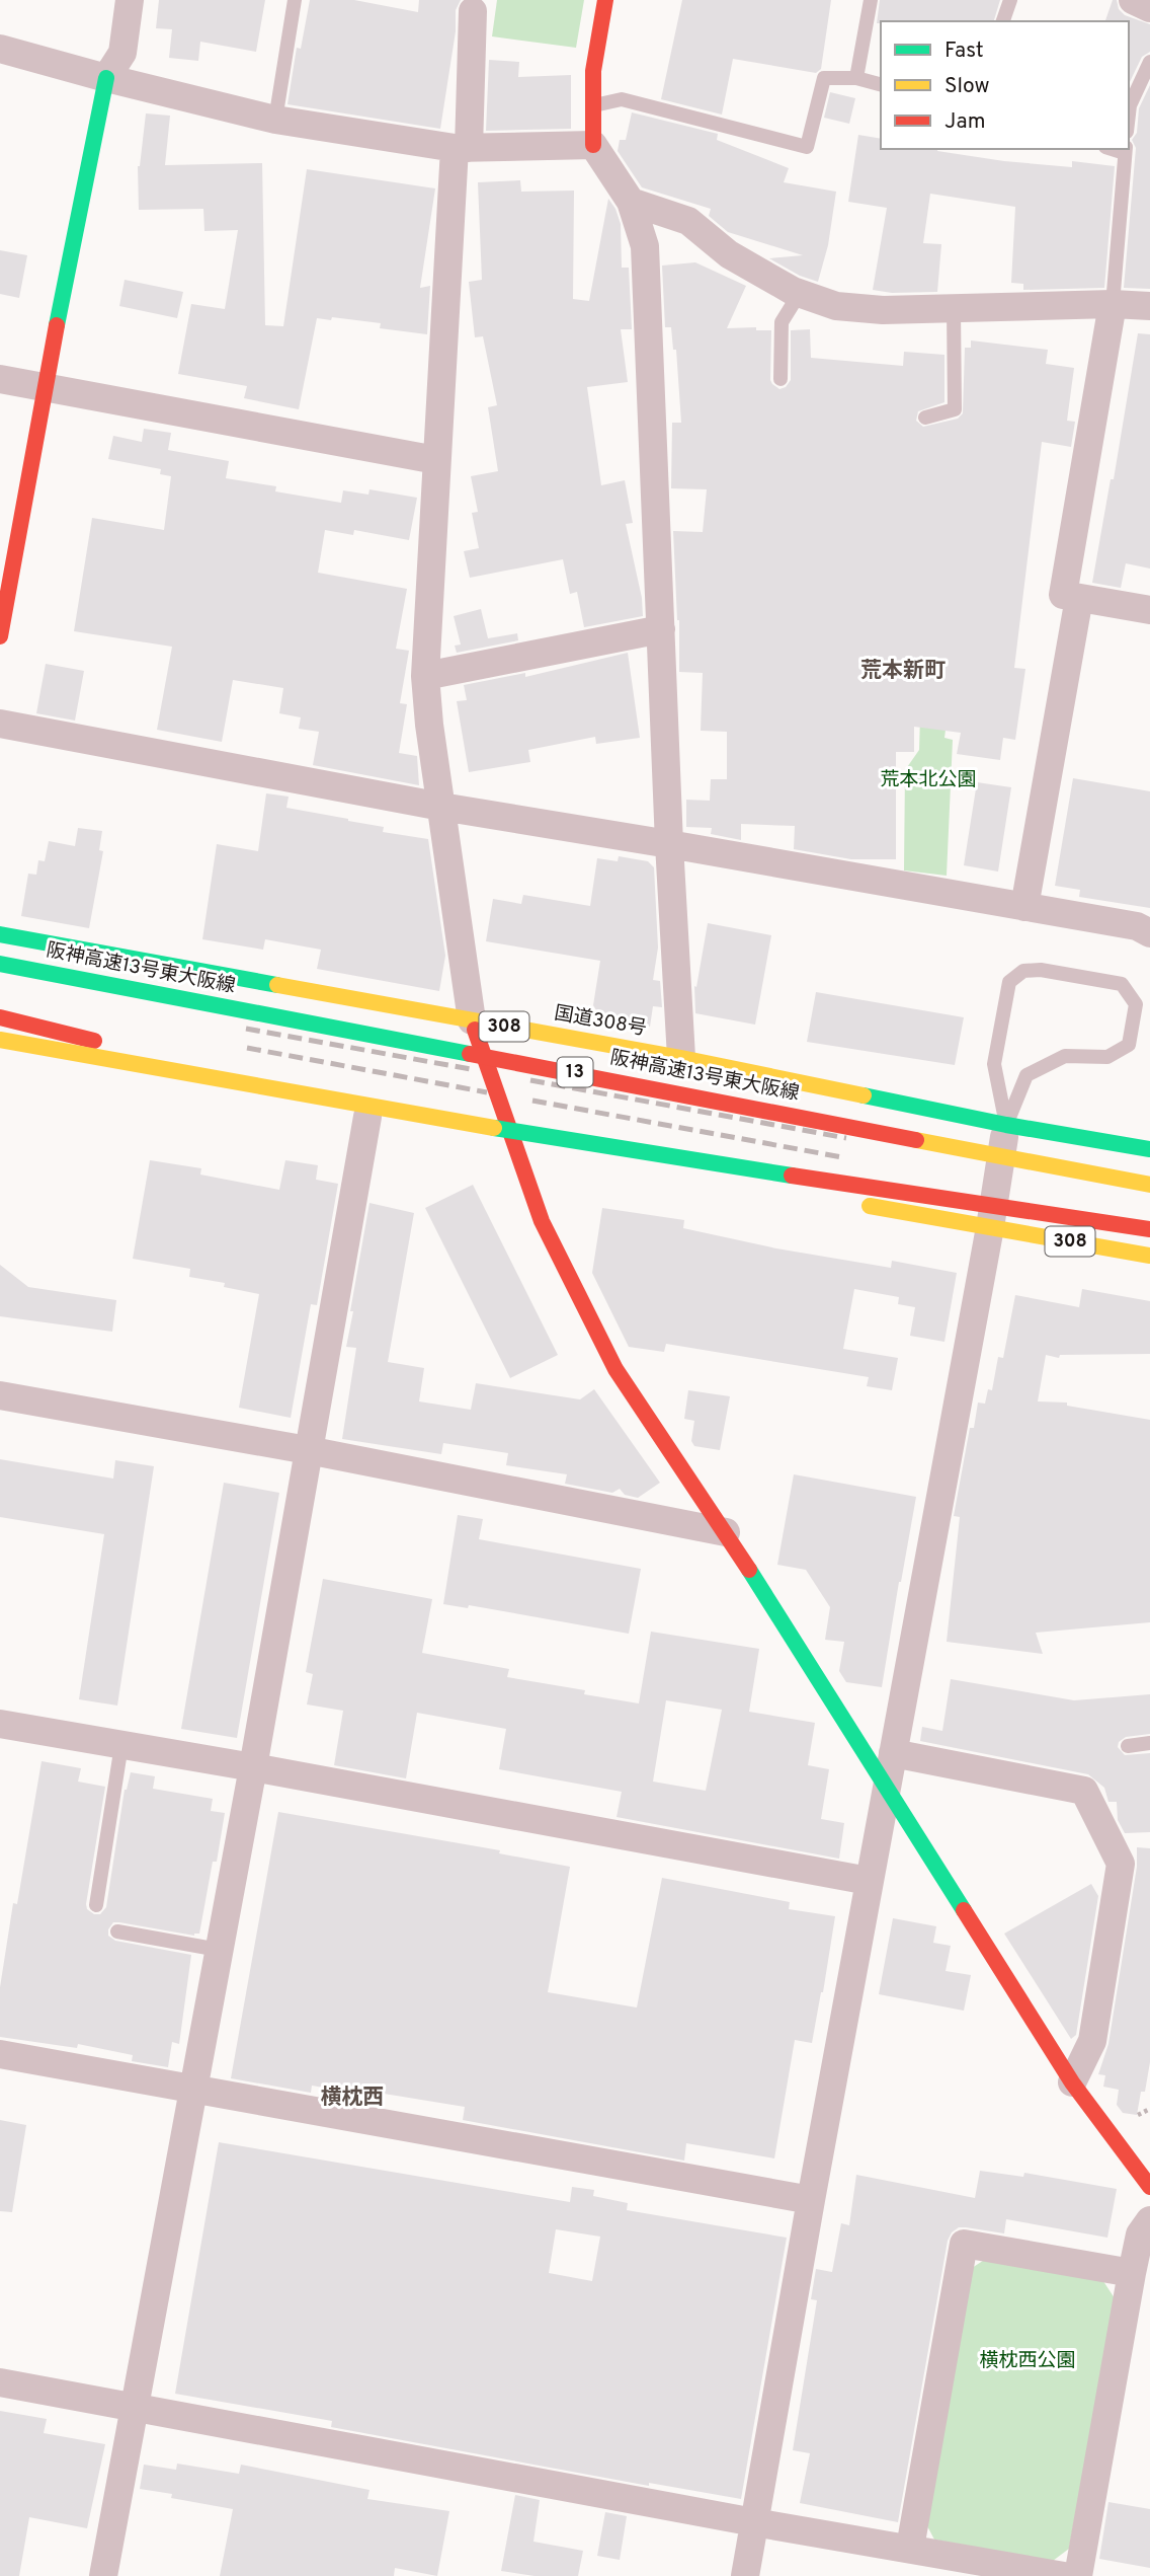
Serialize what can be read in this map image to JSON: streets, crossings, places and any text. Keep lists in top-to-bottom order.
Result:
{
  "streets": {
    "main road": [
      "阪神高速13号東大阪線",
      "国道308号",
      "308",
      "13"
    ]
  },
  "districts": ["荒本新町", "横枕西"],
  "parks": ["荒本北公園", "横枕西公園"],
  "legend": ["Fast", "Slow", "Jam"]
}
